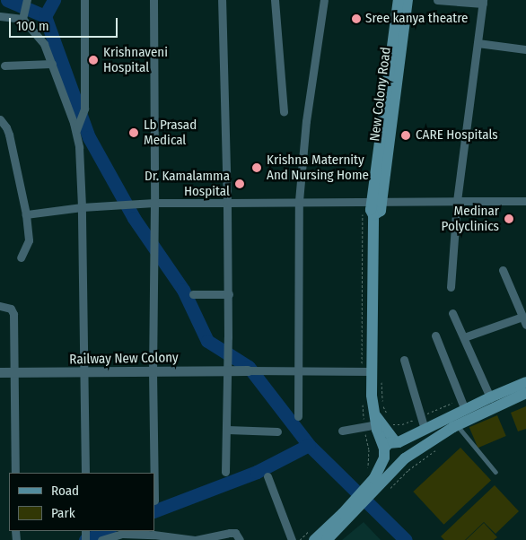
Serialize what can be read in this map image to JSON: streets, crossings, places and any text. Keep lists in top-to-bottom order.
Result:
{
  "streets": {
    "main road": ["New Colony Road"],
    "street": ["Railway New Colony"]
  },
  "places": [
    "Sree kanya theatre",
    "Krishnaveni Hospital",
    "Lb Prasad Medical",
    "CARE Hospitals",
    "Krishna Maternity And Nursing Home",
    "Dr. Kamalamma Hospital",
    "Medinar Polyclinics"
  ],
  "legend": ["Road", "Park"],
  "scale_bar": "100 m"
}
